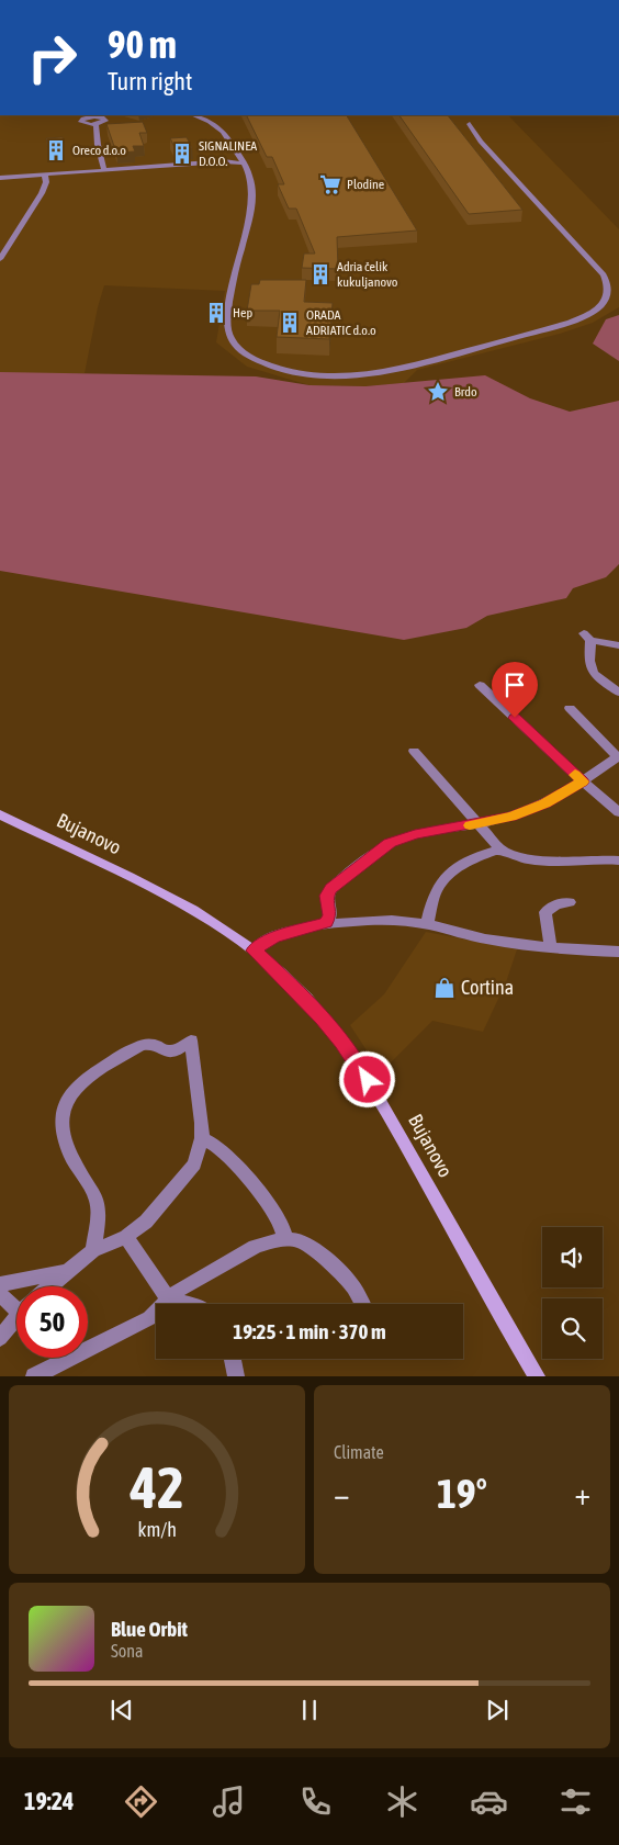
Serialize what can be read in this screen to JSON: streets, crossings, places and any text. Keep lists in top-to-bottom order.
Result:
{
  "streets": {
    "main road": ["Bujanovo"]
  },
  "places": {
    "building": [
      "Oreco d.o.o",
      "SIGNALINEA D.O.O.",
      "Adria čelik kukuljanovo",
      "Hep",
      "ORADA ADRIATIC d.o.o"
    ],
    "supermarket": ["Plodine"],
    "place": ["Brdo"],
    "shop": ["Cortina"]
  },
  "page": {
    "turn": ["90 m", "Turn right"],
    "limit": "50",
    "trip": "19:25 · 1 min · 370 m",
    "tile": "Climate",
    "heat": ["−", "19°", "+"],
    "song": ["Blue Orbit", "Sona"],
    "tabs": "19:24",
    "gauge": ["42", "km/h"]
  }
}
